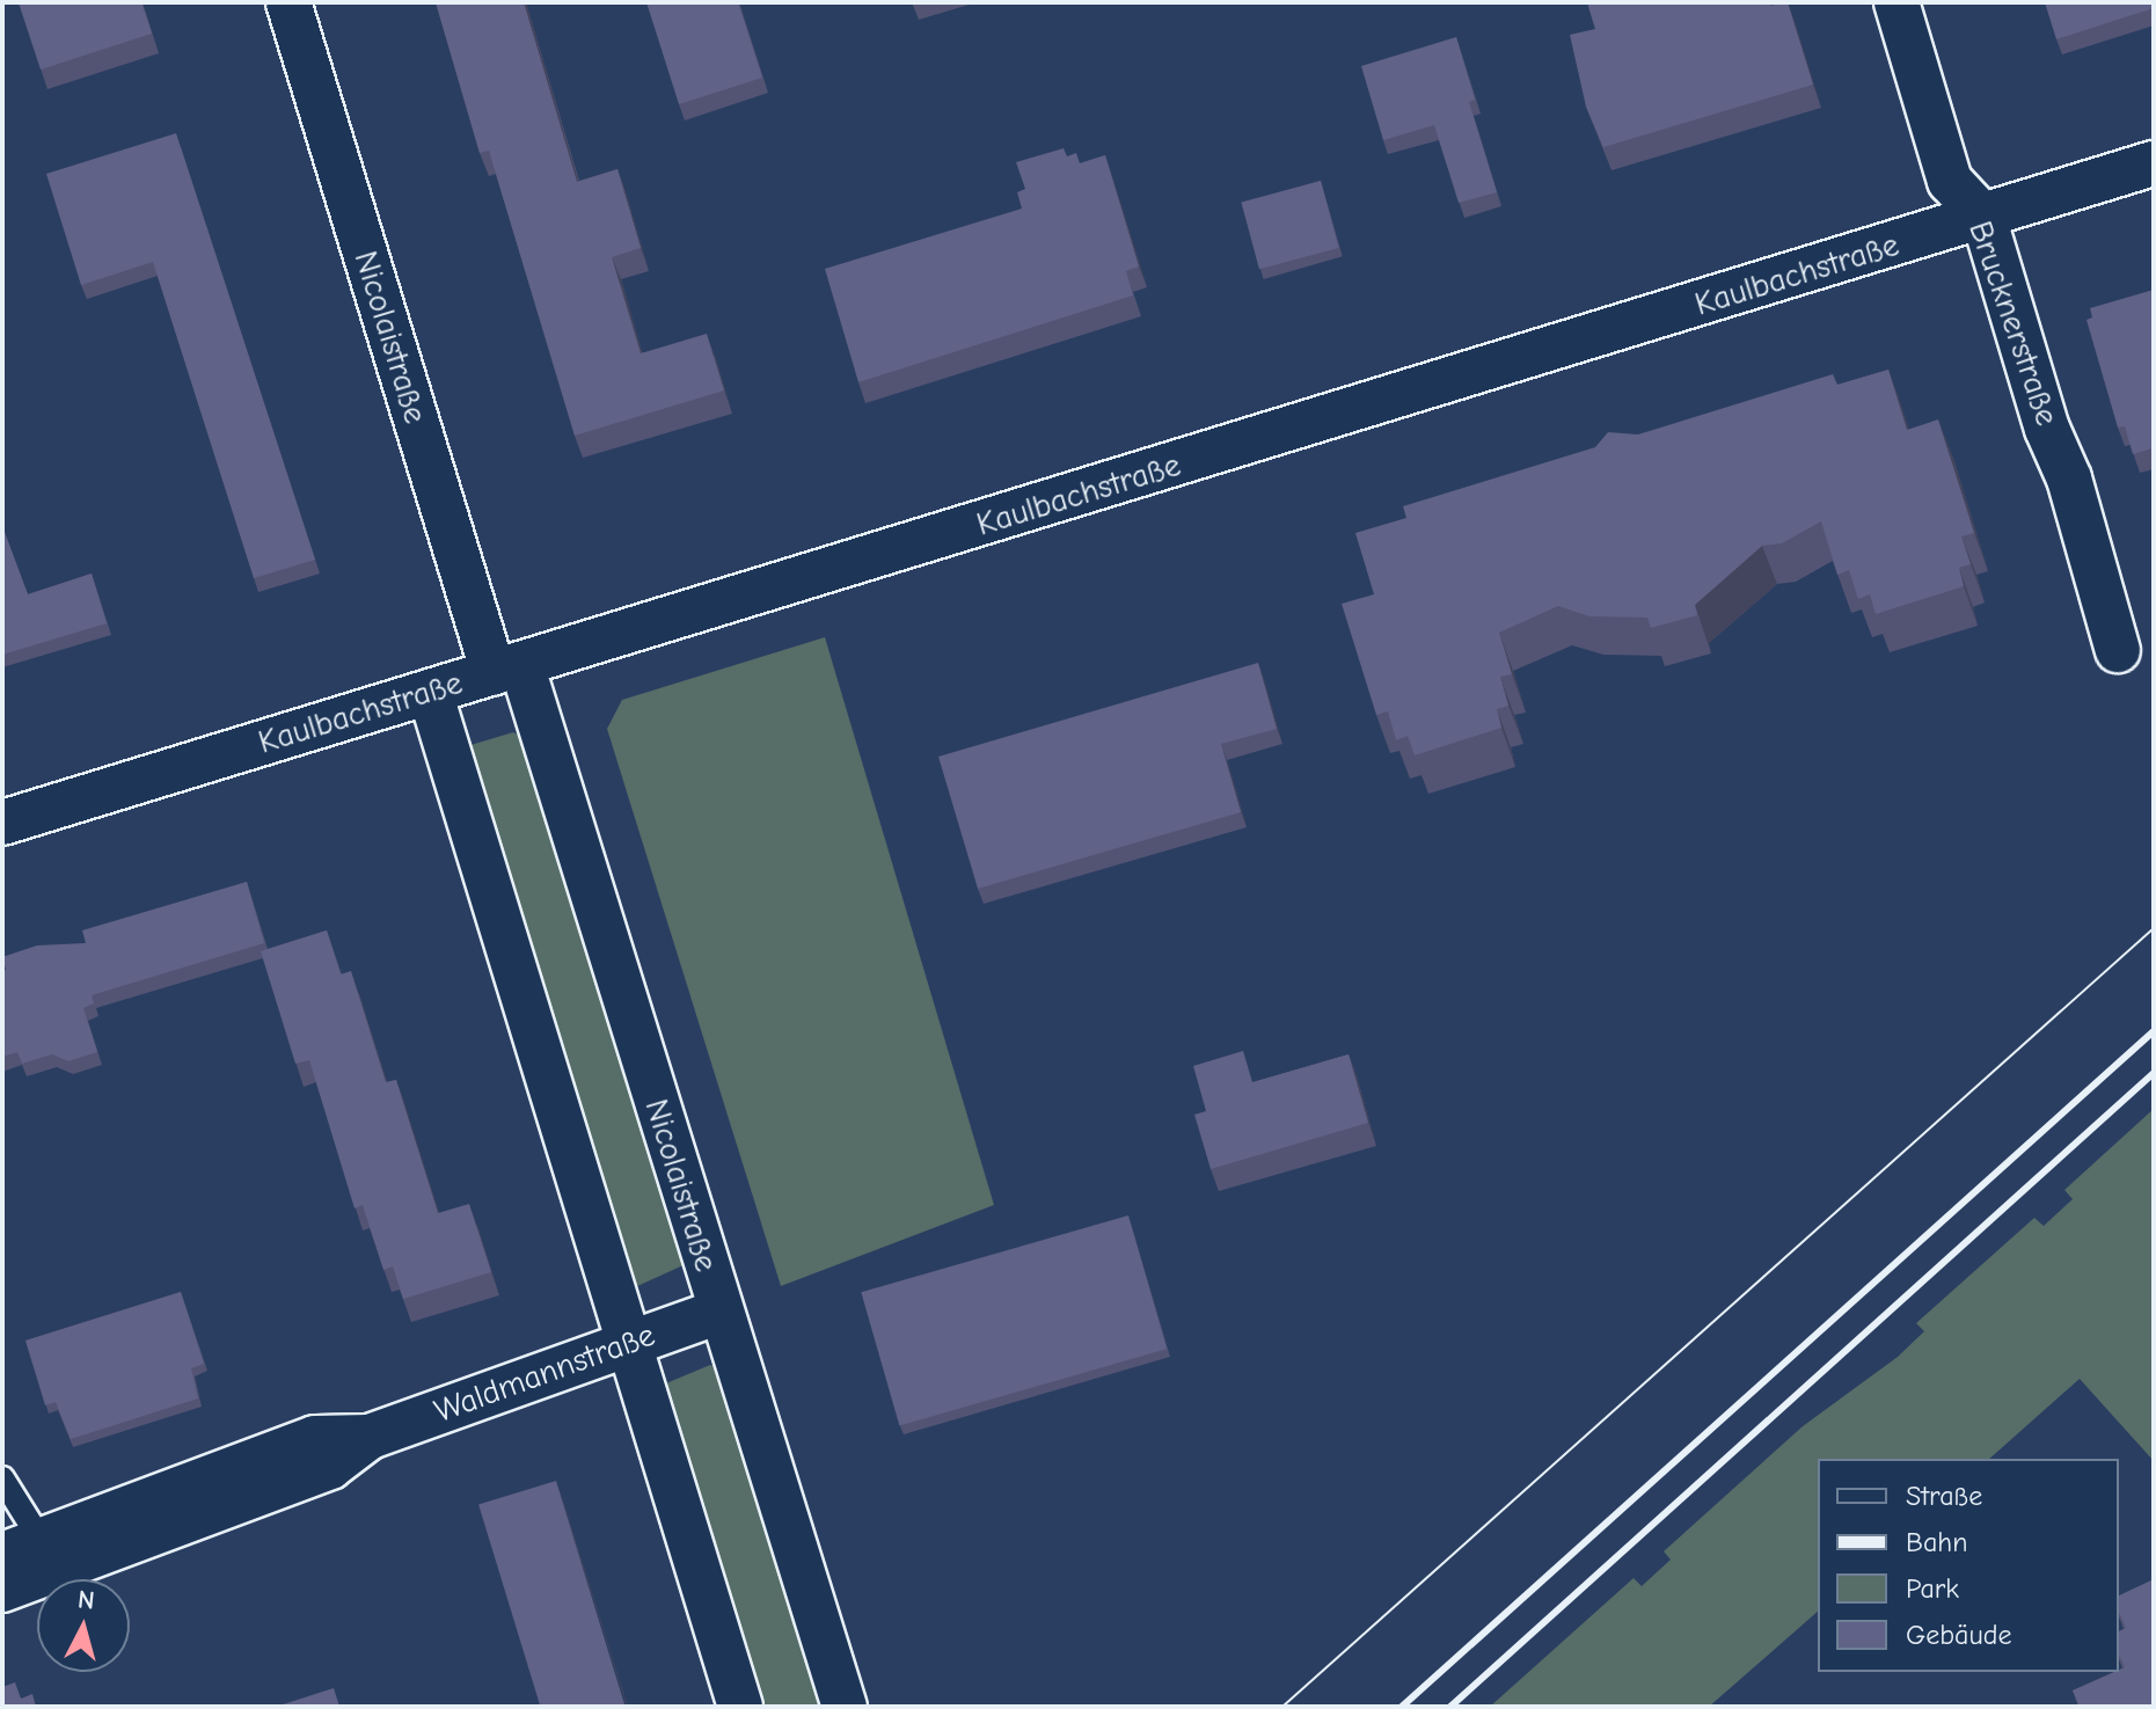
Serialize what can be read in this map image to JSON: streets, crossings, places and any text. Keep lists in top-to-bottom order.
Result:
{
  "streets": {
    "street": [
      "Kaulbachstraße",
      "Brucknerstraße",
      "Nicolaistraße",
      "Waldmannstraße"
    ]
  },
  "crossings": [
    ["Kaulbachstraße", "Brucknerstraße"],
    ["Kaulbachstraße", "Nicolaistraße"],
    ["Nicolaistraße", "Waldmannstraße"]
  ],
  "legend": [
    "Straße",
    "Bahn",
    "Park",
    "Gebäude"
  ],
  "north": "top"
}
